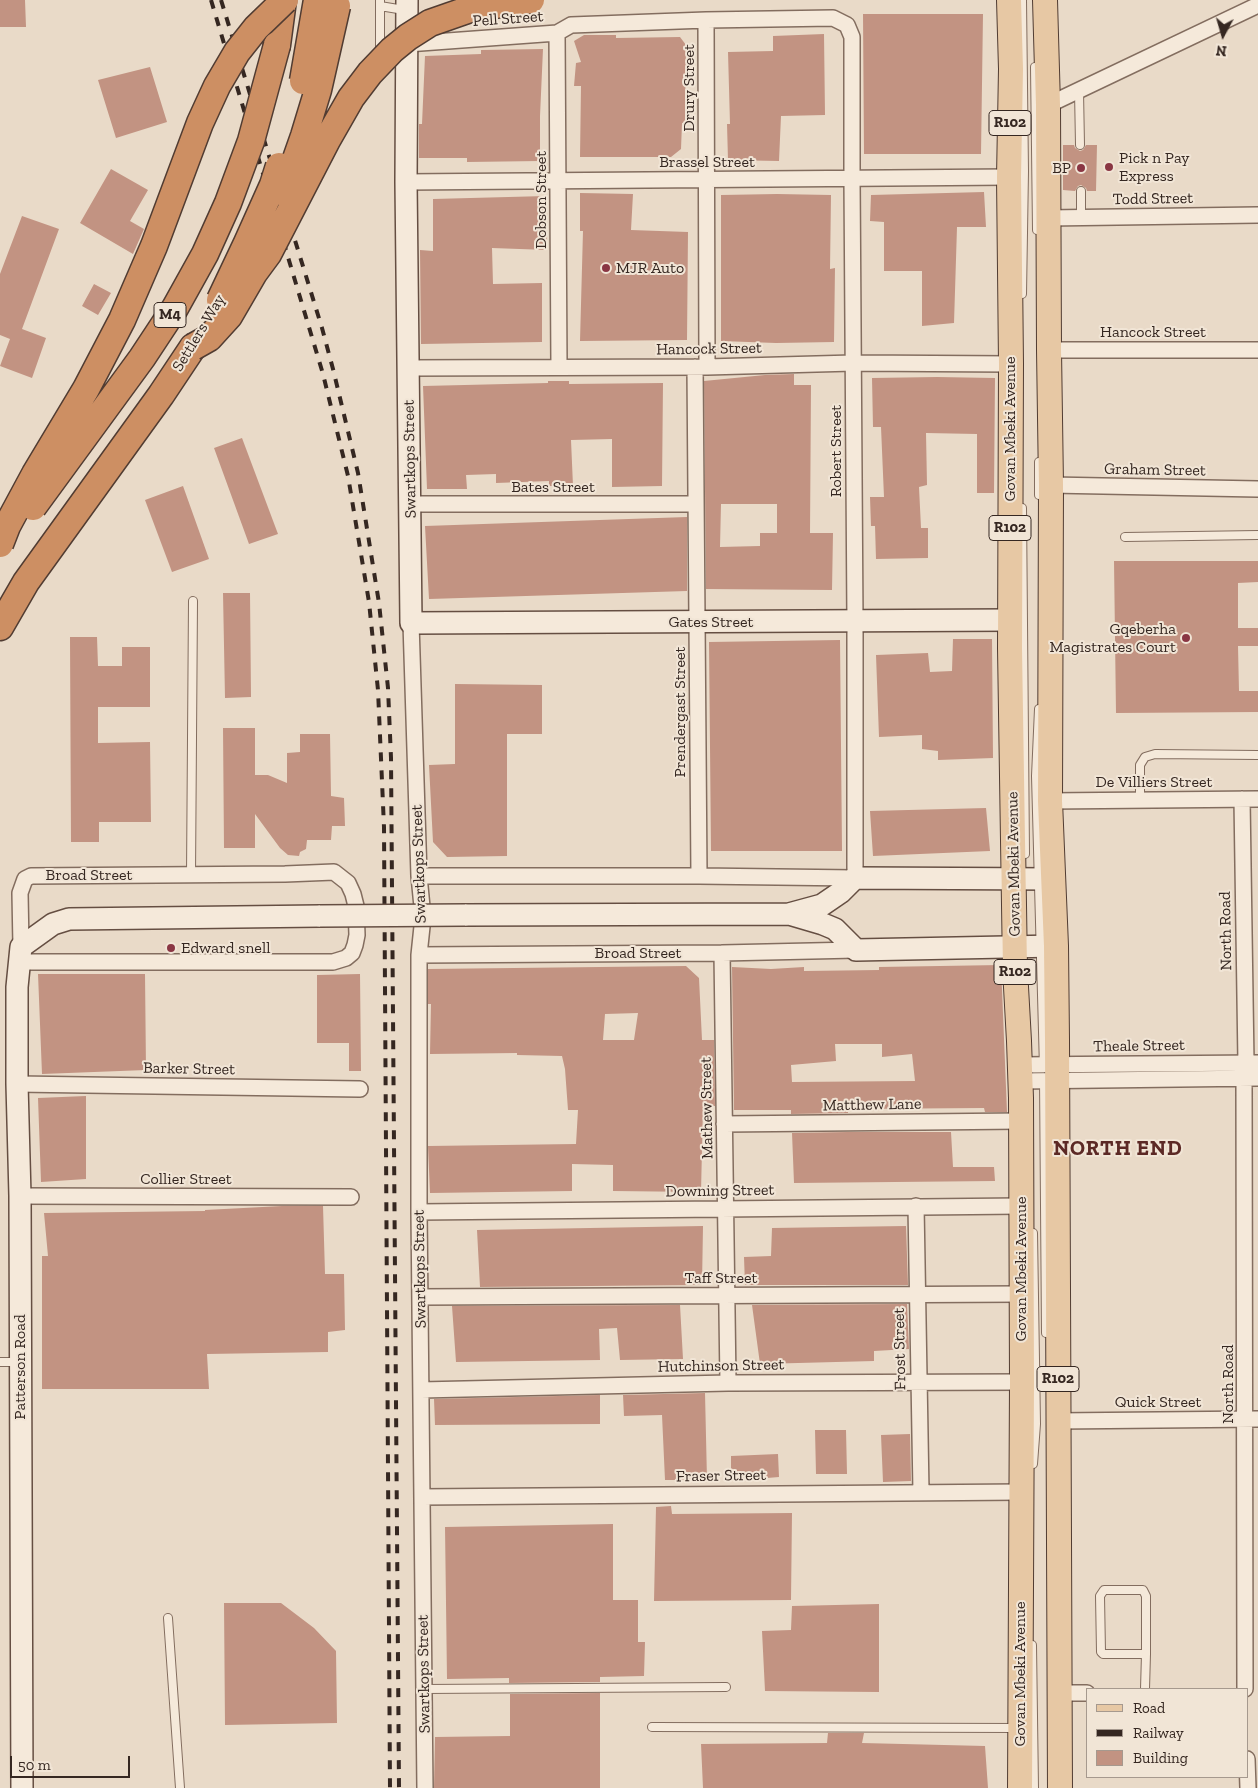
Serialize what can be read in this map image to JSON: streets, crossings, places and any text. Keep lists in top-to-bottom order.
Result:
{
  "streets": {
    "highway": ["M4", "Settlers Way"],
    "main road": ["R102", "Govan Mbeki Avenue"],
    "street": [
      "Pell Street",
      "Drury Street",
      "Brassel Street",
      "Todd Street",
      "Dobson Street",
      "Hancock Street",
      "Robert Street",
      "Swartkops Street",
      "Graham Street",
      "Bates Street",
      "Gates Street",
      "Prendergast Street",
      "De Villiers Street",
      "Broad Street",
      "North Road",
      "Theale Street",
      "Barker Street",
      "Matthew Lane",
      "Mathew Street",
      "Collier Street",
      "Downing Street",
      "Taff Street",
      "Frost Street",
      "Hutchinson Street",
      "Patterson Road",
      "Quick Street",
      "Fraser Street"
    ]
  },
  "crossings": [
    ["Pell Street", "Drury Street"],
    ["Pell Street", "Dobson Street"],
    ["Pell Street", "Robert Street"],
    ["Pell Street", "Swartkops Street"],
    ["Drury Street", "Brassel Street"],
    ["Drury Street", "Hancock Street"],
    ["Drury Street", "Prendergast Street"],
    ["Brassel Street", "Dobson Street"],
    ["Brassel Street", "Govan Mbeki Avenue"],
    ["Brassel Street", "Robert Street"],
    ["Brassel Street", "Swartkops Street"],
    ["Todd Street", "Govan Mbeki Avenue"],
    ["Dobson Street", "Hancock Street"],
    ["Hancock Street", "Govan Mbeki Avenue"],
    ["Hancock Street", "Robert Street"],
    ["Hancock Street", "Swartkops Street"],
    ["Hancock Street", "Prendergast Street"],
    ["Govan Mbeki Avenue", "Graham Street"],
    ["Govan Mbeki Avenue", "Gates Street"],
    ["Govan Mbeki Avenue", "De Villiers Street"],
    ["Govan Mbeki Avenue", "Broad Street"],
    ["Govan Mbeki Avenue", "Theale Street"],
    ["Govan Mbeki Avenue", "Matthew Lane"],
    ["Govan Mbeki Avenue", "Downing Street"],
    ["Govan Mbeki Avenue", "Taff Street"],
    ["Govan Mbeki Avenue", "Hutchinson Street"],
    ["Govan Mbeki Avenue", "Quick Street"],
    ["Govan Mbeki Avenue", "Fraser Street"],
    ["Robert Street", "Gates Street"],
    ["Swartkops Street", "Bates Street"],
    ["Swartkops Street", "Gates Street"],
    ["Swartkops Street", "Broad Street"],
    ["Swartkops Street", "Downing Street"],
    ["Swartkops Street", "Taff Street"],
    ["Swartkops Street", "Hutchinson Street"],
    ["Swartkops Street", "Fraser Street"],
    ["Bates Street", "Prendergast Street"],
    ["Gates Street", "Prendergast Street"],
    ["De Villiers Street", "North Road"],
    ["Broad Street", "Mathew Street"],
    ["Broad Street", "Patterson Road"],
    ["North Road", "Theale Street"],
    ["North Road", "Quick Street"],
    ["Barker Street", "Patterson Road"],
    ["Matthew Lane", "Mathew Street"],
    ["Mathew Street", "Downing Street"],
    ["Mathew Street", "Taff Street"],
    ["Mathew Street", "Hutchinson Street"],
    ["Collier Street", "Patterson Road"],
    ["Downing Street", "Frost Street"],
    ["Taff Street", "Frost Street"],
    ["Frost Street", "Hutchinson Street"],
    ["Frost Street", "Fraser Street"]
  ],
  "districts": ["NORTH END"],
  "places": [
    "Pick n Pay Express",
    "BP",
    "MJR Auto",
    "Gqeberha Magistrates Court",
    "Edward snell"
  ],
  "legend": ["Road", "Railway", "Building"],
  "scale_bar": "50 m",
  "north": "bottom"
}
